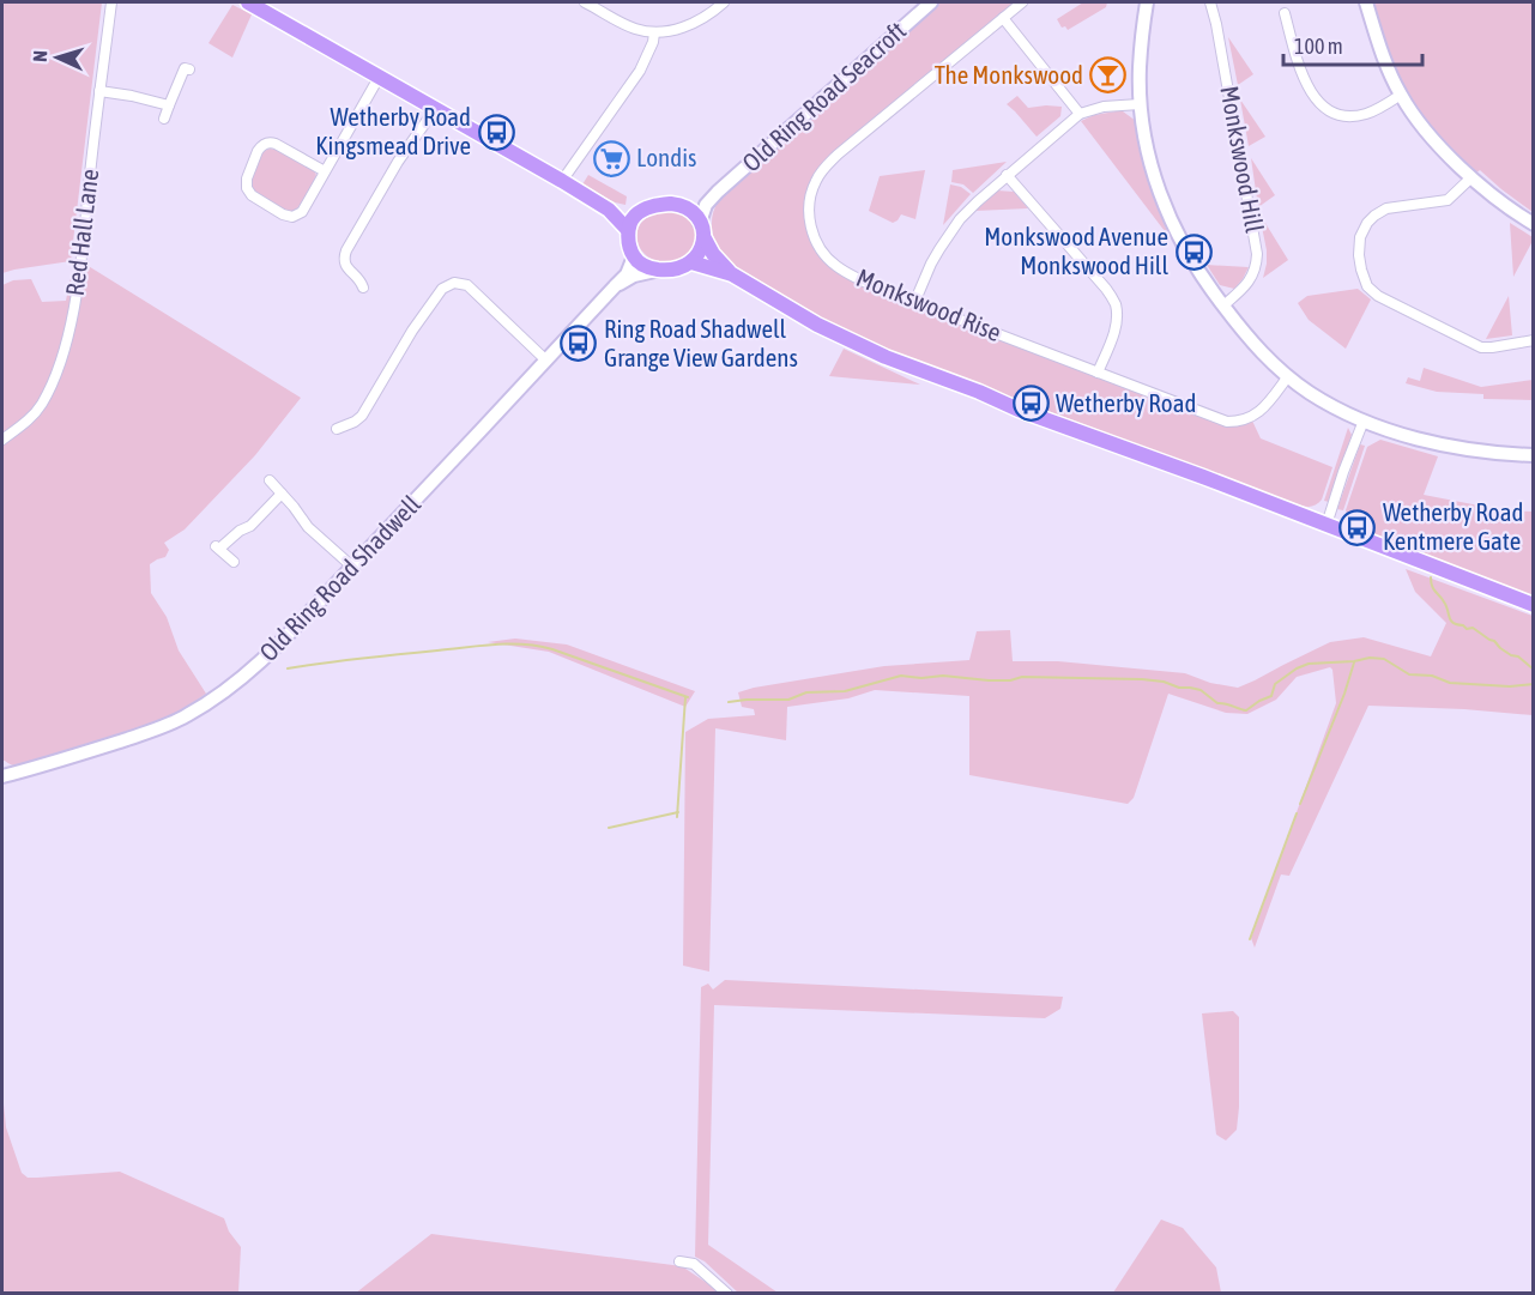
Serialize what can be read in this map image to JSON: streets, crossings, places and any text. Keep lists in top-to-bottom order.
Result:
{
  "streets": {
    "main road": ["Old Ring Road Seacroft", "Old Ring Road Shadwell"],
    "street": ["Monkswood Hill", "Red Hall Lane", "Monkswood Rise"]
  },
  "crossings": [
    ["Old Ring Road Seacroft", "Old Ring Road Shadwell"]
  ],
  "places": {
    "bar": ["The Monkswood"],
    "bus stop": [
      "Wetherby Road Kingsmead Drive",
      "Monkswood Avenue Monkswood Hill",
      "Ring Road Shadwell Grange View Gardens",
      "Wetherby Road",
      "Wetherby Road Kentmere Gate"
    ],
    "supermarket": ["Londis"]
  },
  "scale_bar": "100 m",
  "north": "left"
}
